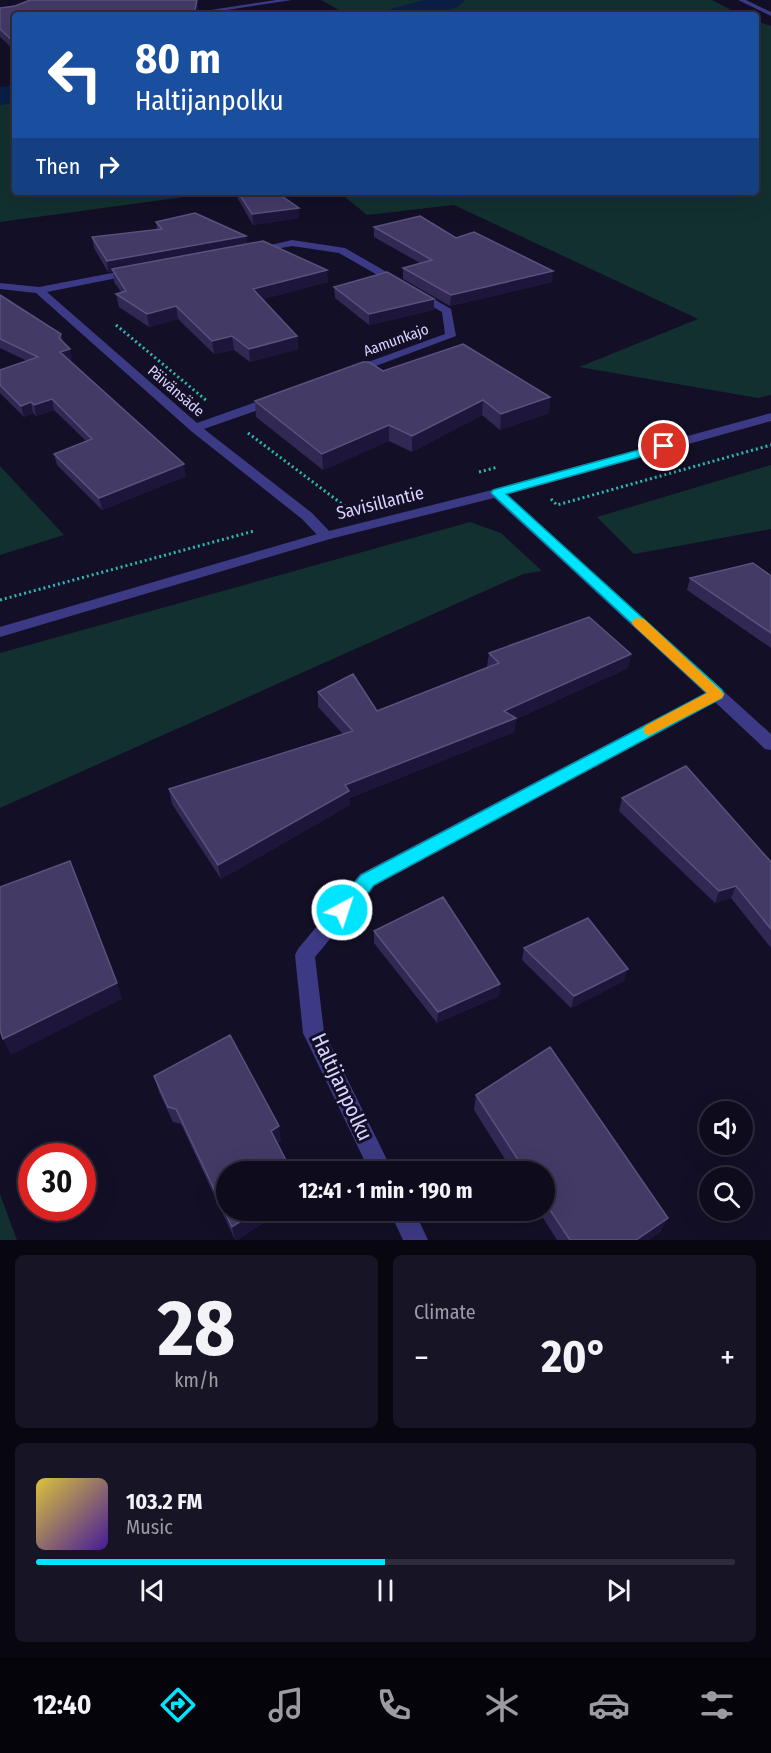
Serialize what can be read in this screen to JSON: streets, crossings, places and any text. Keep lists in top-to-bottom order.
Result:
{
  "streets": {
    "street": [
      "Aamunkajo",
      "Päivänsäde",
      "Savisillantie",
      "Haltijanpolku"
    ]
  },
  "crossings": [
    ["Päivänsäde", "Savisillantie"]
  ],
  "page": {
    "turn": ["80 m", "Haltijanpolku"],
    "then": "Then",
    "limit": "30",
    "trip": "12:41 · 1 min · 190 m",
    "tile": [
      ["28", "km/h"],
      "Climate"
    ],
    "heat": ["−", "20°", "+"],
    "song": ["103.2 FM", "Music"],
    "tabs": "12:40"
  }
}
